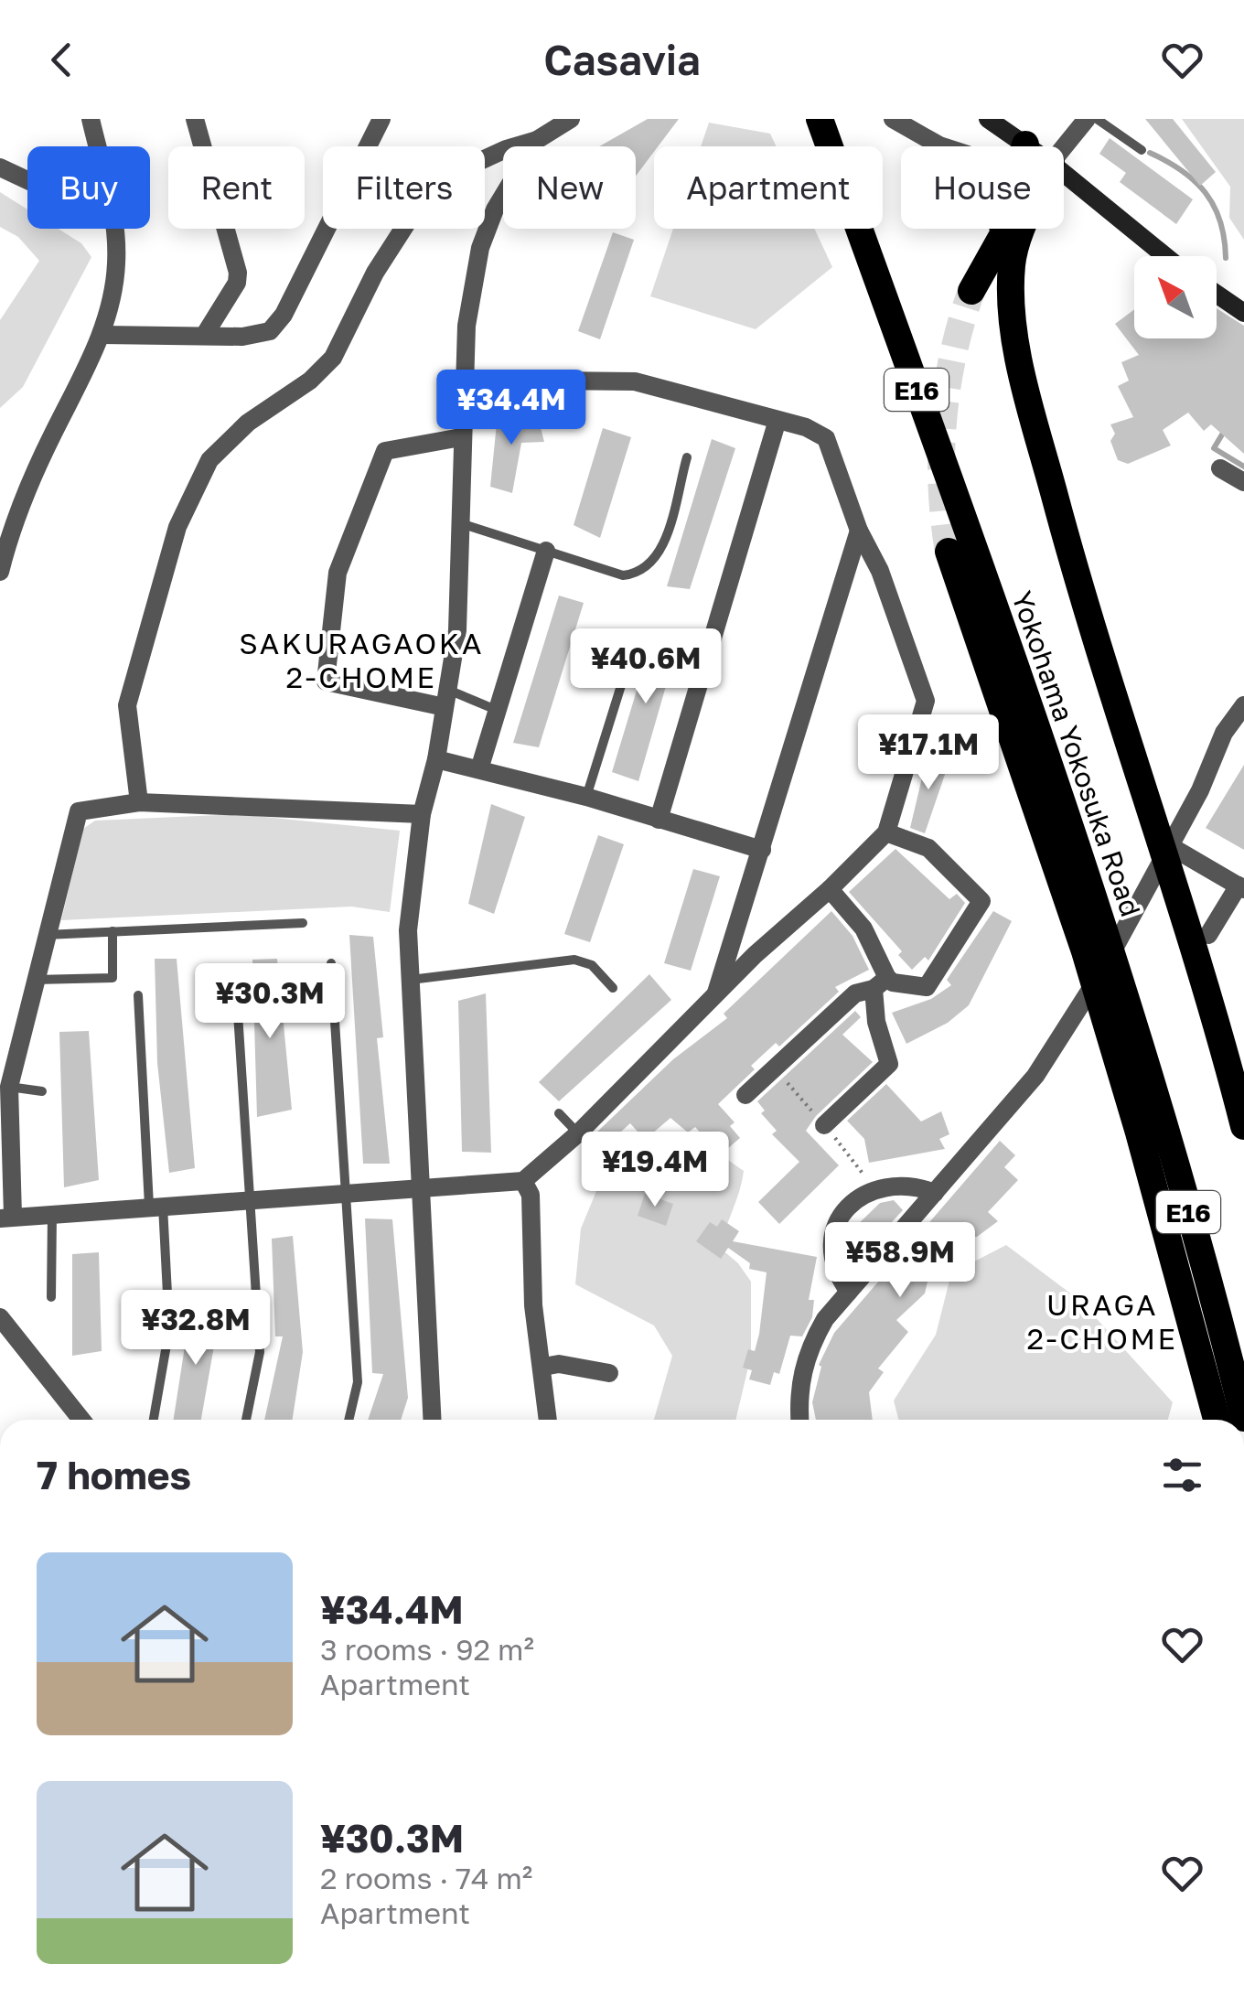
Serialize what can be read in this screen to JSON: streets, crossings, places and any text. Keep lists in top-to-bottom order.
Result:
{
  "streets": {
    "highway": ["E16", "Yokohama Yokosuka Road"]
  },
  "districts": ["SAKURAGAOKA 2-CHOME", "URAGA 2-CHOME"],
  "north": "top left",
  "page": {
    "header": "Casavia",
    "chip": [
      "Buy",
      "Rent",
      "Filters",
      "New",
      "Apartment",
      "House"
    ],
    "price": [
      "¥34.4M",
      "¥40.6M",
      "¥17.1M",
      "¥30.3M",
      "¥19.4M",
      "¥58.9M",
      "¥32.8M"
    ],
    "heading": "7 homes",
    "list": [
      {
        "name": "¥34.4M",
        "note": "3 rooms · 92 m² · Apartment"
      },
      {
        "name": "¥30.3M",
        "note": "2 rooms · 74 m² · Apartment"
      }
    ]
  }
}
